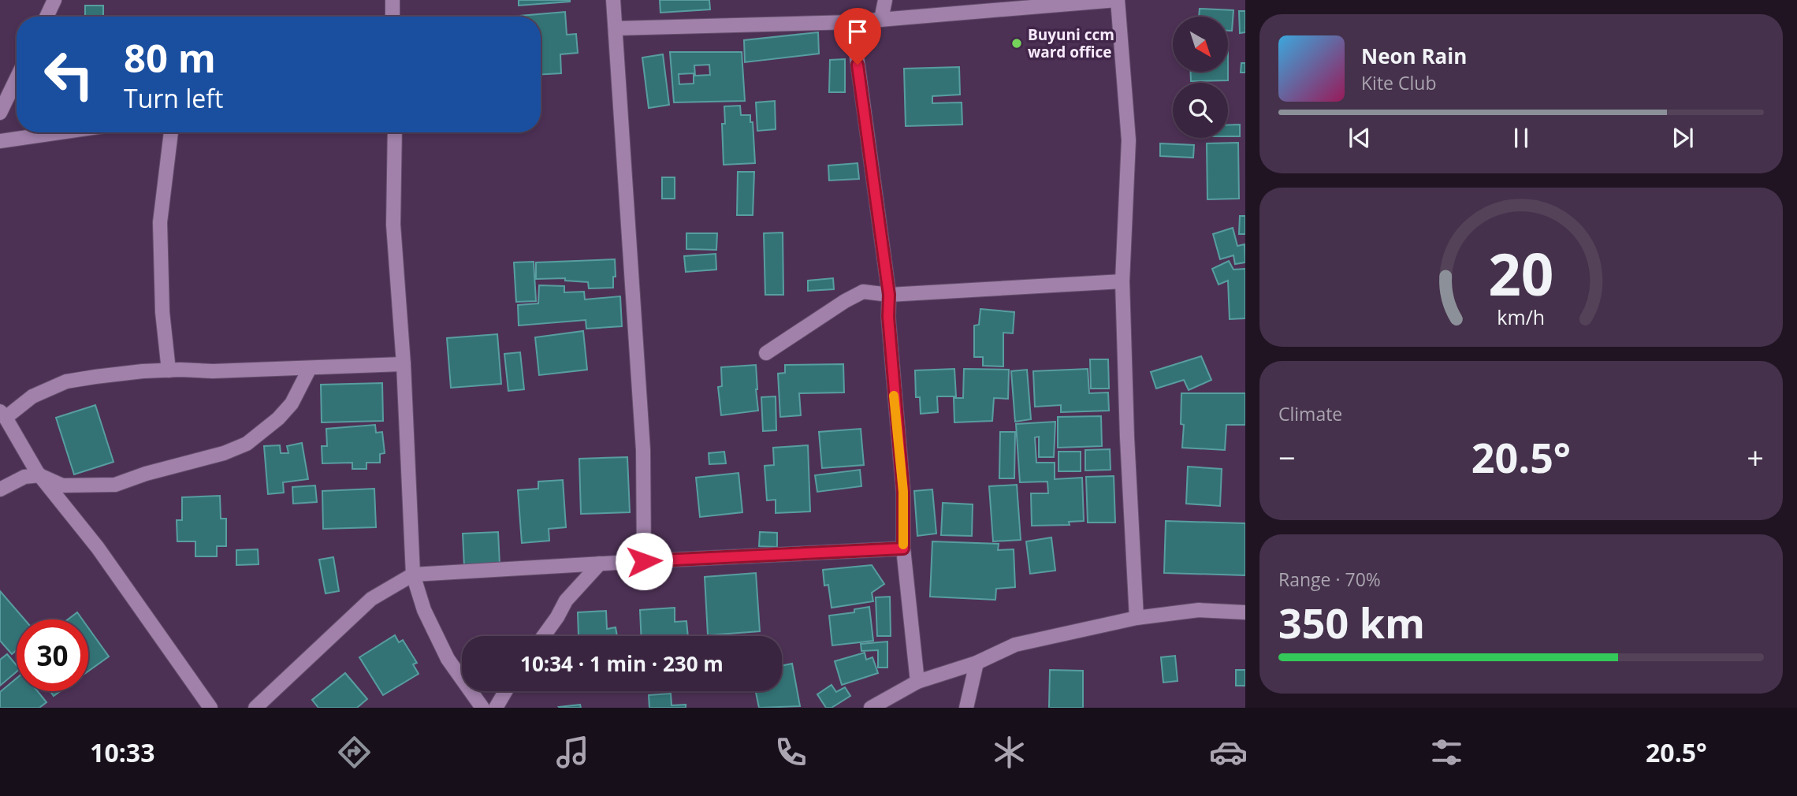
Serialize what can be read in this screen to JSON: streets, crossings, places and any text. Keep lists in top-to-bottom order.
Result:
{
  "places": ["Buyuni ccm ward office"],
  "north": "bottom right",
  "page": {
    "turn": ["80 m", "Turn left"],
    "song": ["Neon Rain", "Kite Club"],
    "tile": [
      "Climate",
      ["Range · 70%", "350 km"]
    ],
    "heat": ["−", "20.5°", "+"],
    "limit": "30",
    "trip": "10:34 · 1 min · 230 m",
    "tabs": ["10:33", "20.5°"],
    "gauge": ["20", "km/h"]
  }
}
